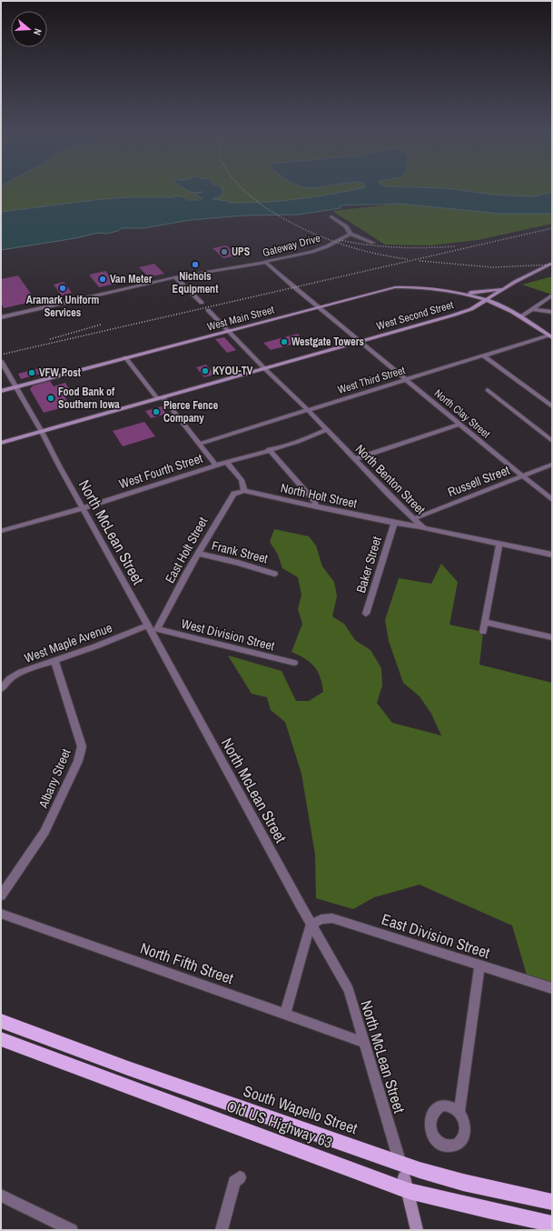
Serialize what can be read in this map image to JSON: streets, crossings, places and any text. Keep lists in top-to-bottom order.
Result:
{
  "streets": {
    "highway": ["South Wapello Street", "Old US Highway 63"],
    "main road": ["West Second Street", "West Main Street"],
    "street": [
      "Gateway Drive",
      "West Third Street",
      "North Clay Street",
      "West Fourth Street",
      "North Benton Street",
      "Russell Street",
      "North Holt Street",
      "North McLean Street",
      "East Holt Street",
      "Frank Street",
      "Baker Street",
      "West Division Street",
      "West Maple Avenue",
      "Albany Street",
      "East Division Street",
      "North Fifth Street"
    ]
  },
  "crossings": [
    ["Gateway Drive", "North Clay Street"],
    ["West Second Street", "West Main Street"],
    ["West Second Street", "North Clay Street"],
    ["West Second Street", "North Benton Street"],
    ["West Second Street", "North McLean Street"],
    ["West Main Street", "West Third Street"],
    ["West Main Street", "North Clay Street"],
    ["West Main Street", "North Benton Street"],
    ["West Main Street", "North McLean Street"],
    ["West Third Street", "North Clay Street"],
    ["West Third Street", "North Benton Street"],
    ["North Clay Street", "Russell Street"],
    ["West Fourth Street", "North Benton Street"],
    ["West Fourth Street", "North McLean Street"],
    ["North Benton Street", "Russell Street"],
    ["North Benton Street", "North Holt Street"],
    ["North Holt Street", "East Holt Street"],
    ["North Holt Street", "Baker Street"],
    ["North McLean Street", "East Holt Street"],
    ["North McLean Street", "West Division Street"],
    ["North McLean Street", "West Maple Avenue"],
    ["North McLean Street", "East Division Street"],
    ["North McLean Street", "North Fifth Street"],
    ["North McLean Street", "South Wapello Street"],
    ["North McLean Street", "Old US Highway 63"],
    ["East Holt Street", "Frank Street"],
    ["East Holt Street", "West Division Street"],
    ["East Holt Street", "West Maple Avenue"],
    ["West Division Street", "West Maple Avenue"],
    ["West Maple Avenue", "Albany Street"],
    ["South Wapello Street", "Old US Highway 63"]
  ],
  "places": [
    "UPS",
    "Nichols Equipment",
    "Van Meter",
    "Aramark Uniform Services",
    "Westgate Towers",
    "KYOU-TV",
    "VFW Post",
    "Food Bank of Southern Iowa",
    "Pierce Fence Company"
  ],
  "north": "right"
}
